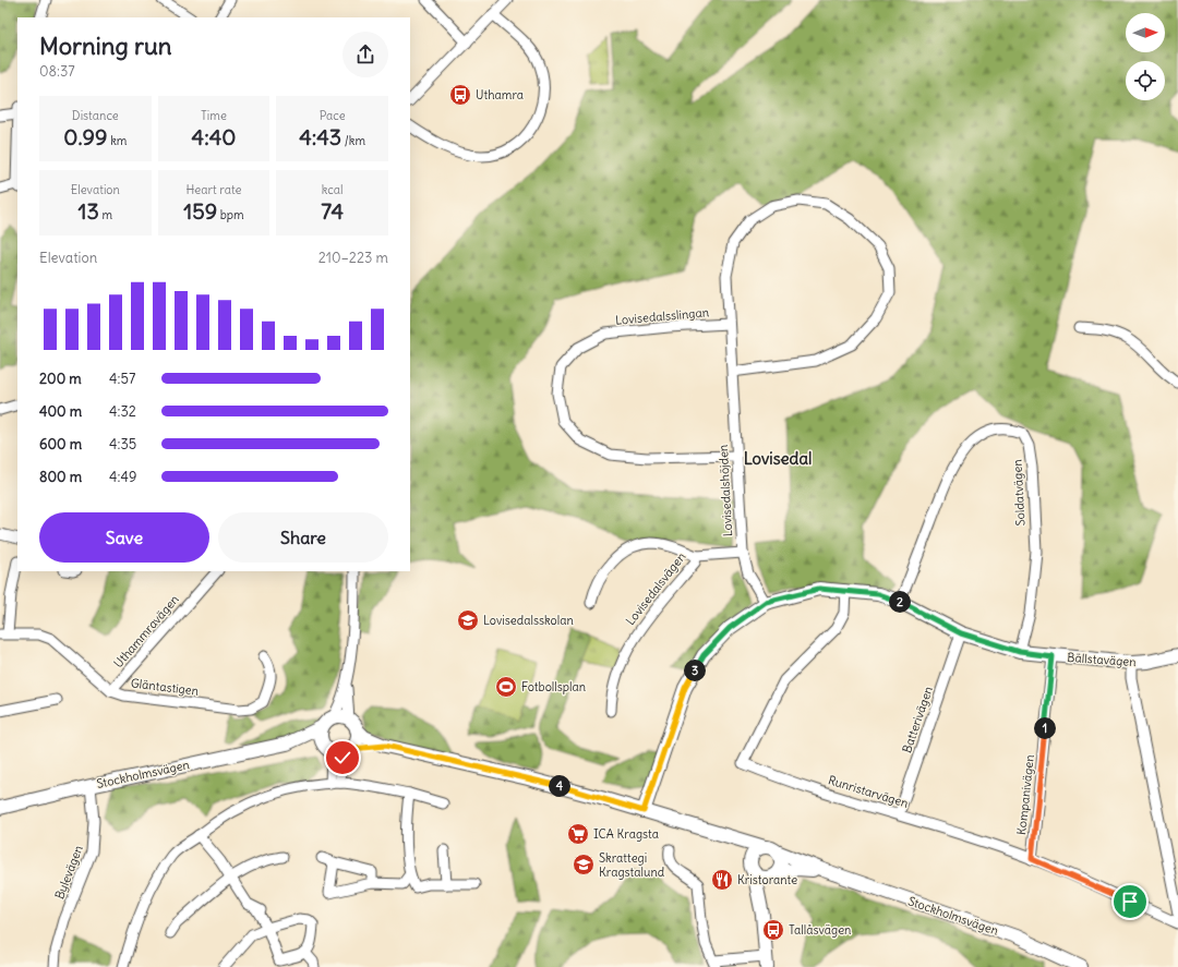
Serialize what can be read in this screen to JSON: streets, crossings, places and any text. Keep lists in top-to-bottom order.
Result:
{
  "streets": {
    "main road": ["Bällstavägen", "Stockholmsvägen"],
    "street": [
      "Lovisedalsslingan",
      "Lovisedalshöjden",
      "Soldatvägen",
      "Lovisedalsvägen",
      "Uthammravägen",
      "Gläntastigen",
      "Batterivägen",
      "Runristarvägen",
      "Kompanivägen",
      "Bylevägen"
    ]
  },
  "crossings": [
    ["Lovisedalsslingan", "Lovisedalshöjden"],
    ["Lovisedalshöjden", "Lovisedalsvägen"],
    ["Lovisedalshöjden", "Bällstavägen"],
    ["Soldatvägen", "Bällstavägen"],
    ["Uthammravägen", "Gläntastigen"],
    ["Bällstavägen", "Batterivägen"],
    ["Bällstavägen", "Stockholmsvägen"],
    ["Bällstavägen", "Runristarvägen"],
    ["Bällstavägen", "Kompanivägen"],
    ["Batterivägen", "Runristarvägen"],
    ["Stockholmsvägen", "Bylevägen"],
    ["Runristarvägen", "Kompanivägen"]
  ],
  "districts": ["Lovisedal"],
  "places": {
    "bus stop": ["Uthamra", "Tallåsvägen"],
    "school or university": ["Lovisedalsskolan", "Skrattegi Kragstalund"],
    "sports": ["Fotbollsplan"],
    "supermarket": ["ICA Kragsta"],
    "restaurant": ["Kristorante"]
  },
  "north": "right",
  "page": {
    "heading": ["Morning run", "08:37"],
    "stats": [
      ["Distance", "0.99 km"],
      ["Time", "4:40"],
      ["Pace", "4:43 /km"],
      ["Elevation", "13 m"],
      ["Heart rate", "159 bpm"],
      ["kcal", "74"]
    ],
    "chart": ["Elevation", "210–223 m"],
    "list": [
      {
        "name": "200 m",
        "note": "4:57"
      },
      {
        "name": "400 m",
        "note": "4:32"
      },
      {
        "name": "600 m",
        "note": "4:35"
      },
      {
        "name": "800 m",
        "note": "4:49"
      }
    ],
    "buttons": ["Save", "Share"],
    "pins": [
      "2",
      "3",
      "1",
      "4"
    ]
  }
}
